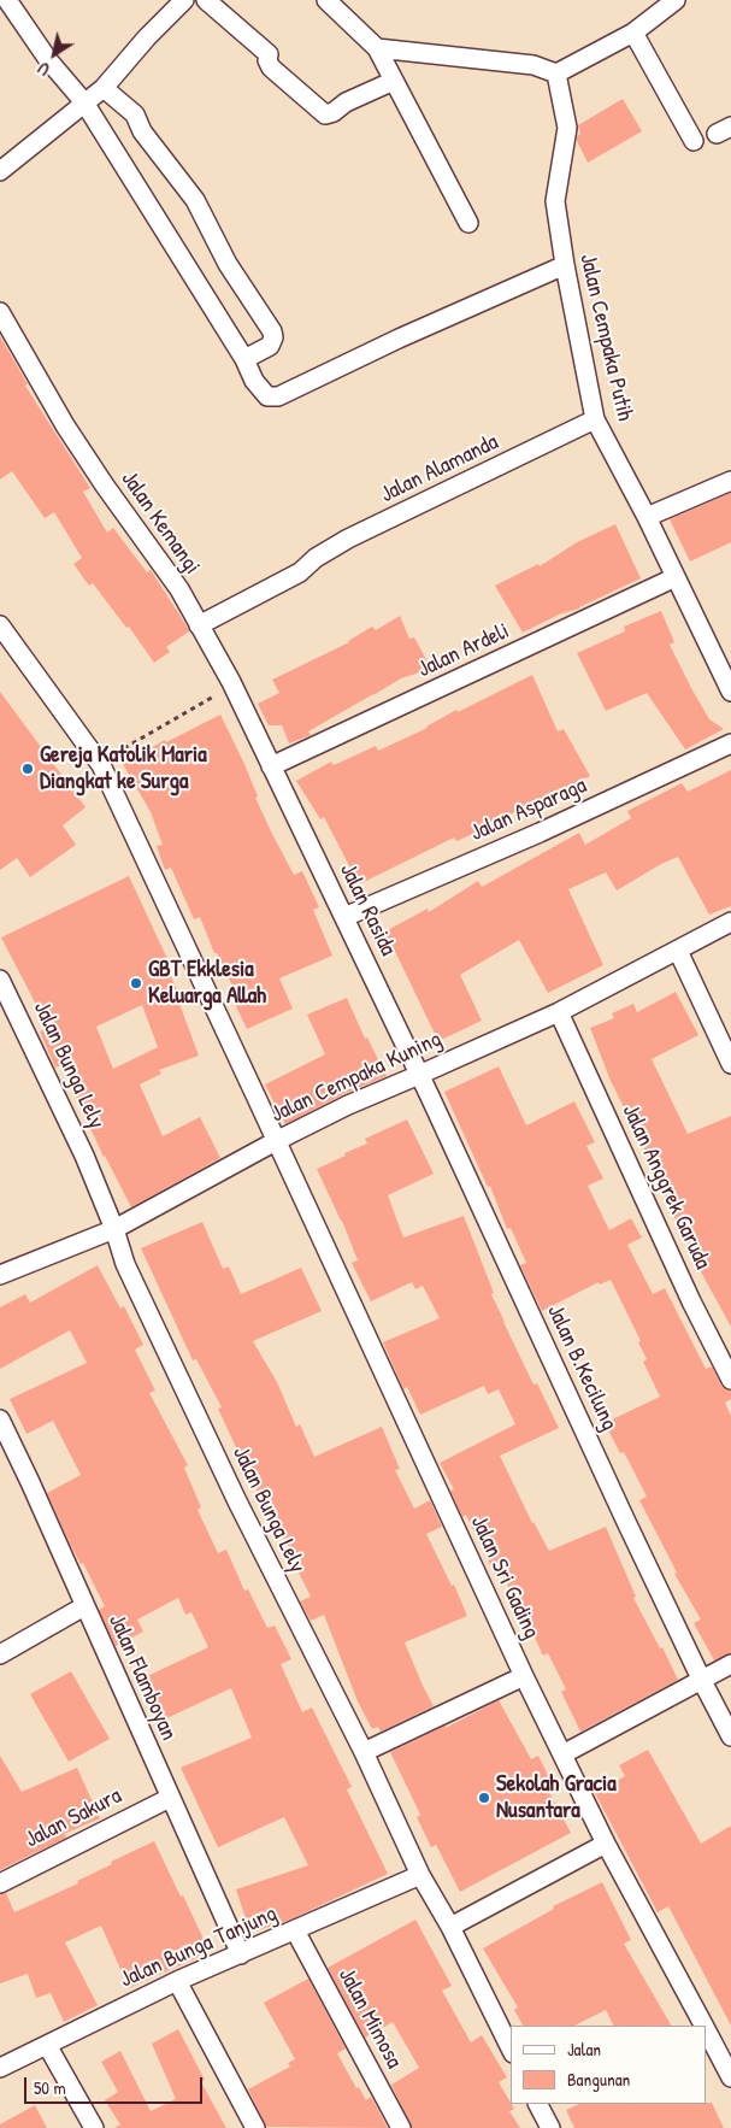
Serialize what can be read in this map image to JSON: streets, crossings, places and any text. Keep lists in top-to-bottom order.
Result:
{
  "streets": {
    "street": [
      "Jalan Cempaka Putih",
      "Jalan Alamanda",
      "Jalan Kemangi",
      "Jalan Ardeli",
      "Jalan Asparaga",
      "Jalan Rasida",
      "Jalan Bunga Lely",
      "Jalan Cempaka Kuning",
      "Jalan Anggrek Garuda",
      "Jalan B.Kecilung",
      "Jalan Sri Gading",
      "Jalan Flamboyan",
      "Jalan Sakura",
      "Jalan Bunga Tanjung",
      "Jalan Mimosa"
    ]
  },
  "crossings": [
    ["Jalan Cempaka Putih", "Jalan Alamanda"],
    ["Jalan Cempaka Putih", "Jalan Ardeli"],
    ["Jalan Alamanda", "Jalan Kemangi"],
    ["Jalan Kemangi", "Jalan Ardeli"],
    ["Jalan Kemangi", "Jalan Rasida"],
    ["Jalan Ardeli", "Jalan Rasida"],
    ["Jalan Asparaga", "Jalan Rasida"],
    ["Jalan Rasida", "Jalan Cempaka Kuning"],
    ["Jalan Rasida", "Jalan B.Kecilung"],
    ["Jalan Bunga Lely", "Jalan Cempaka Kuning"],
    ["Jalan Bunga Lely", "Jalan Bunga Tanjung"],
    ["Jalan Cempaka Kuning", "Jalan Anggrek Garuda"],
    ["Jalan Cempaka Kuning", "Jalan B.Kecilung"],
    ["Jalan Cempaka Kuning", "Jalan Sri Gading"],
    ["Jalan Flamboyan", "Jalan Sakura"],
    ["Jalan Flamboyan", "Jalan Bunga Tanjung"],
    ["Jalan Bunga Tanjung", "Jalan Mimosa"]
  ],
  "places": ["Gereja Katolik Maria Diangkat ke Surga", "GBT Ekklesia Keluarga Allah", "Sekolah Gracia Nusantara"],
  "legend": ["Jalan", "Bangunan"],
  "scale_bar": "50 m",
  "north": "bottom left"
}
